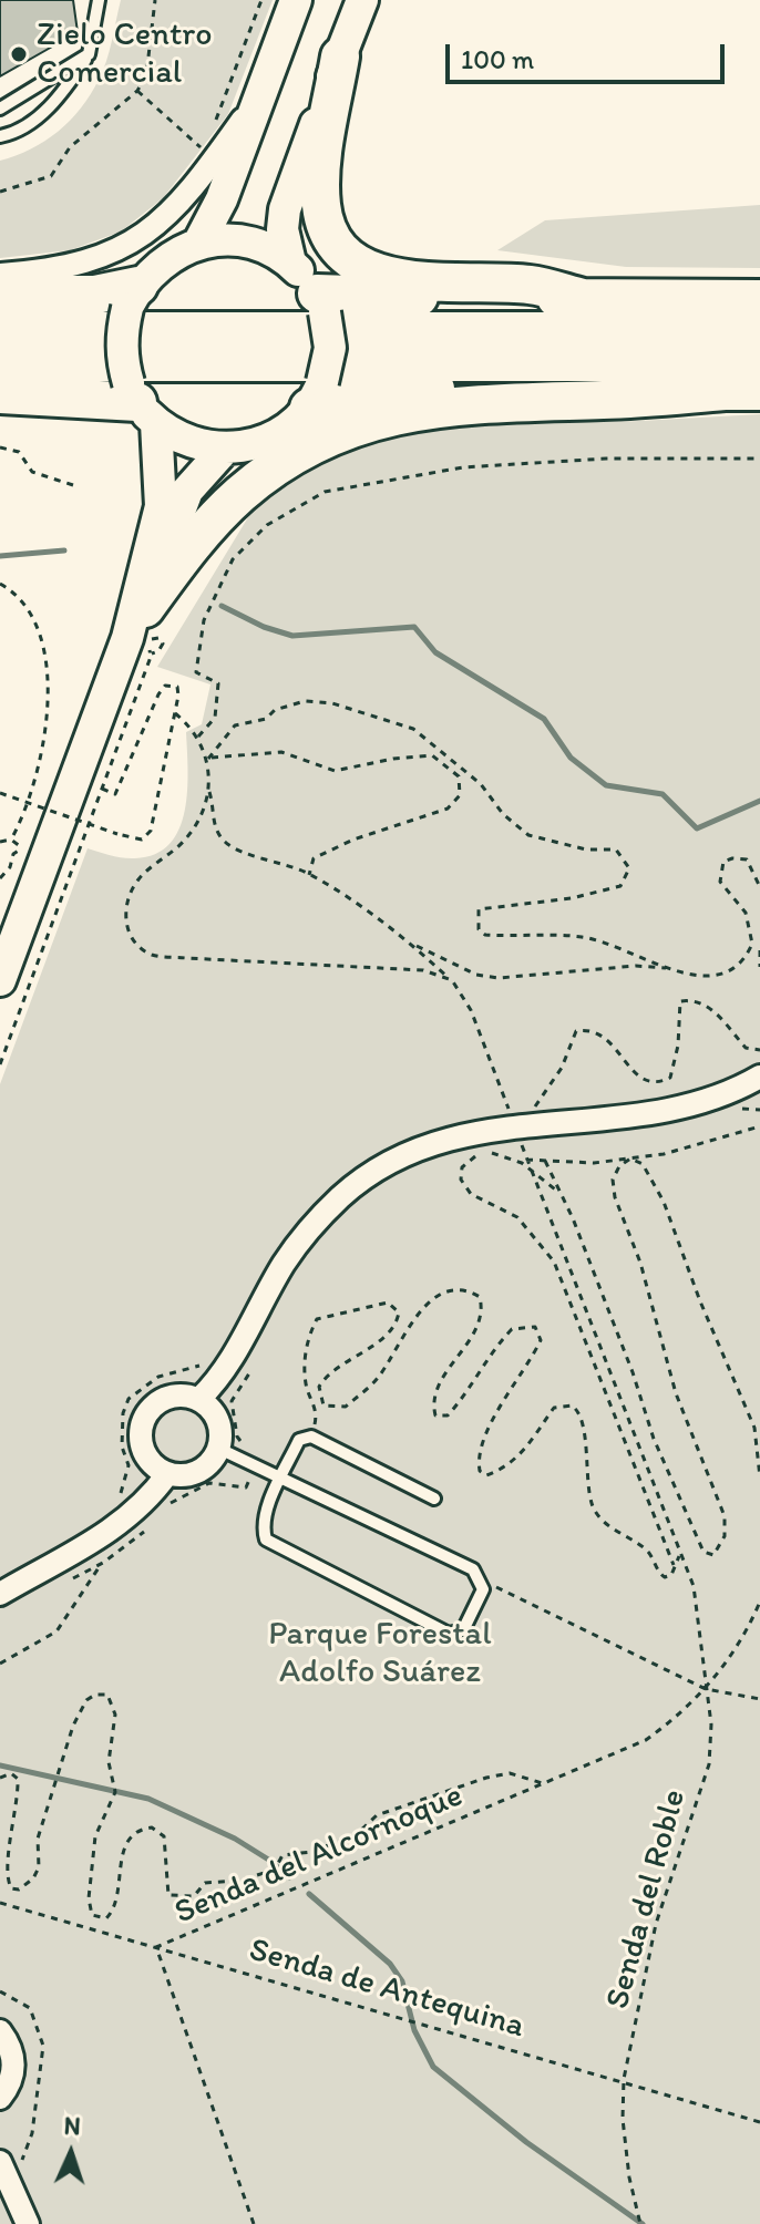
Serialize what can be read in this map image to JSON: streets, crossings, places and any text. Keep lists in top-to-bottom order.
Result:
{
  "streets": {
    "path": ["Senda del Alcornoque", "Senda del Roble", "Senda de Antequina"]
  },
  "crossings": [
    ["Senda del Alcornoque", "Senda del Roble"],
    ["Senda del Alcornoque", "Senda de Antequina"],
    ["Senda del Roble", "Senda de Antequina"]
  ],
  "parks": ["Parque Forestal Adolfo Suárez"],
  "places": ["Zielo Centro Comercial"],
  "scale_bar": "100 m",
  "north": "top"
}
